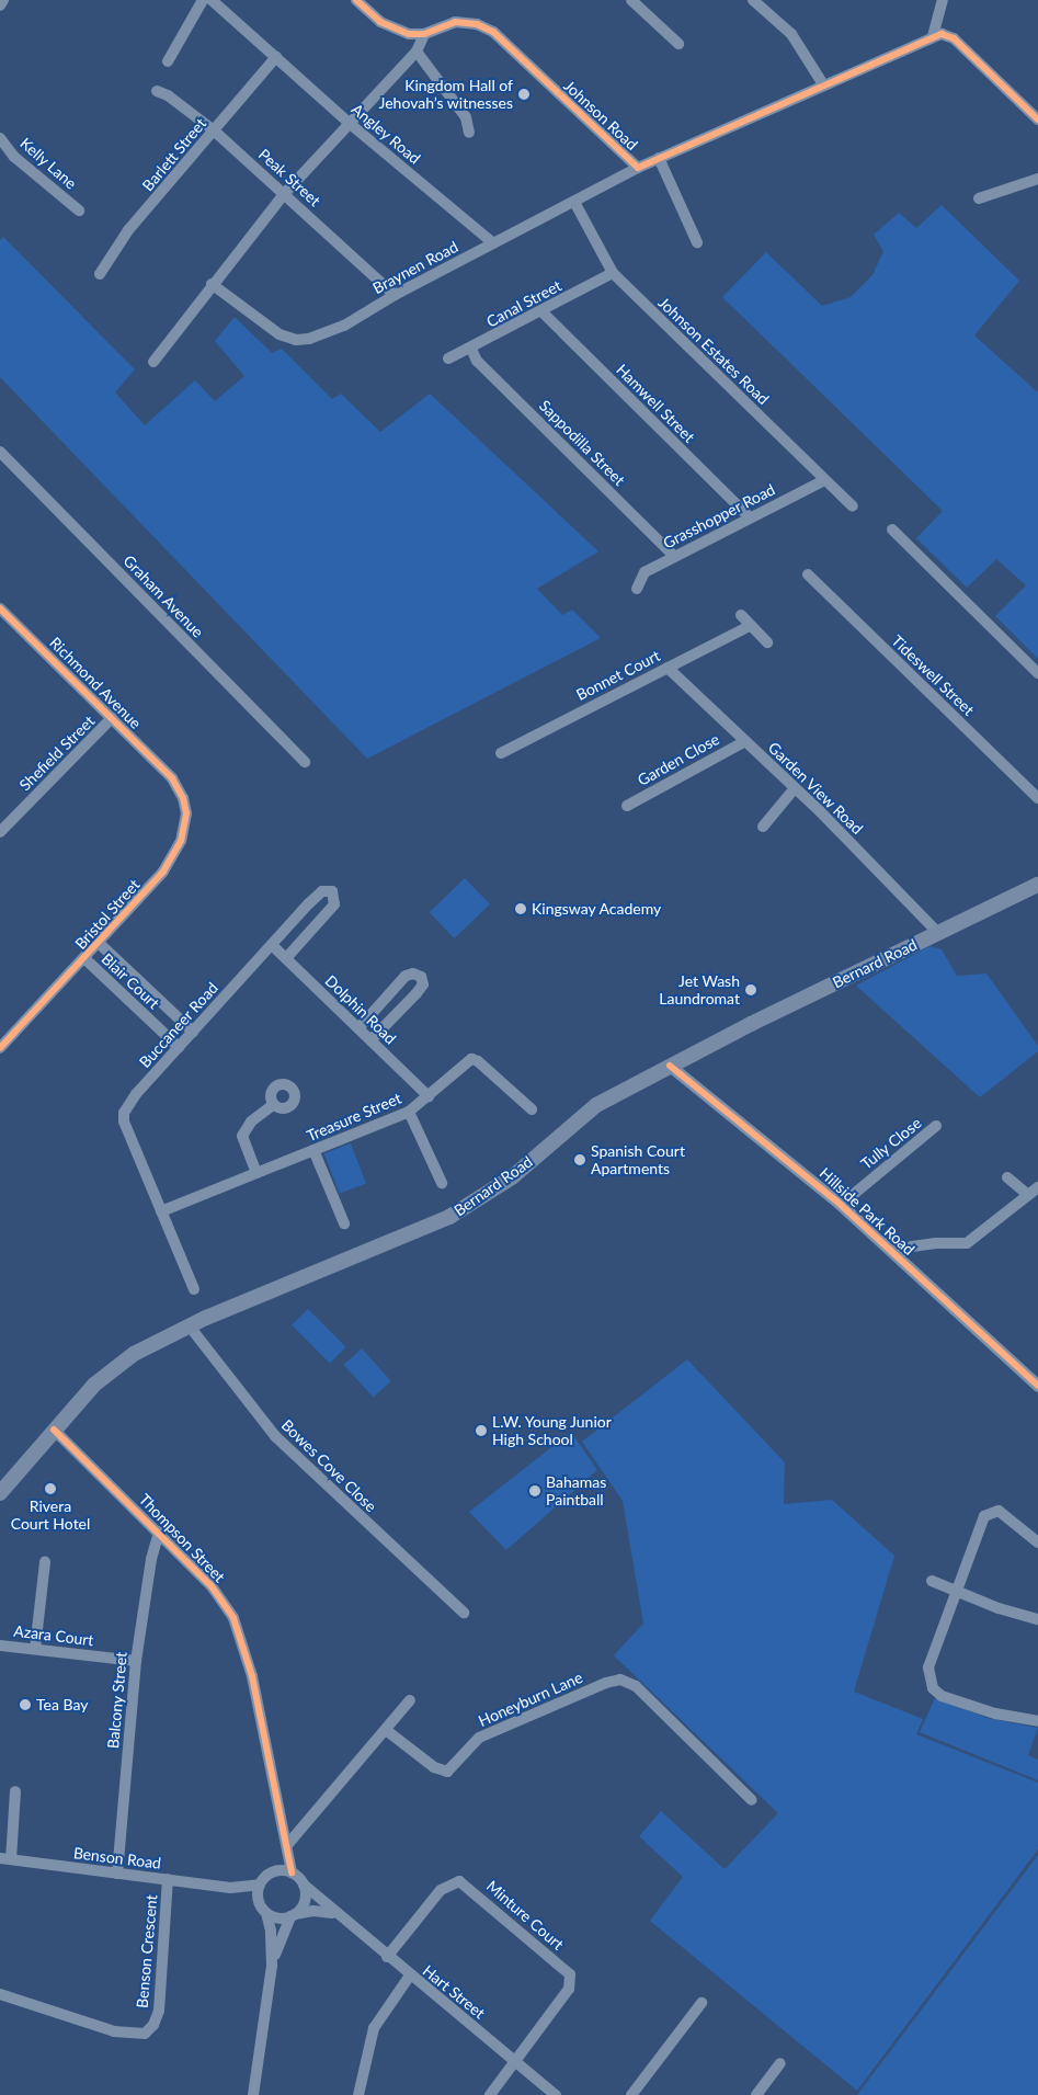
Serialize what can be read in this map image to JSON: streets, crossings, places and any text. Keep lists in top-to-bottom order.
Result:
{
  "streets": {
    "main road": ["Bernard Road"],
    "street": [
      "Johnson Road",
      "Angley Road",
      "Barlett Street",
      "Kelly Lane",
      "Peak Street",
      "Braynen Road",
      "Canal Street",
      "Johnson Estates Road",
      "Hamwell Street",
      "Sappodilla Street",
      "Grasshopper Road",
      "Graham Avenue",
      "Bonnet Court",
      "Tideswell Street",
      "Richmond Avenue",
      "Shefield Street",
      "Garden Close",
      "Garden View Road",
      "Bristol Street",
      "Blair Court",
      "Dolphin Road",
      "Buccaneer Road",
      "Treasure Street",
      "Tully Close",
      "Hillside Park Road",
      "Bowes Cove Close",
      "Thompson Street",
      "Azara Court",
      "Honeyburn Lane",
      "Balcony Street",
      "Benson Road",
      "Minture Court",
      "Benson Crescent",
      "Hart Street"
    ]
  },
  "crossings": [
    ["Johnson Road", "Braynen Road"],
    ["Angley Road", "Barlett Street"],
    ["Angley Road", "Braynen Road"],
    ["Barlett Street", "Peak Street"],
    ["Peak Street", "Braynen Road"],
    ["Braynen Road", "Johnson Estates Road"],
    ["Canal Street", "Johnson Estates Road"],
    ["Canal Street", "Hamwell Street"],
    ["Canal Street", "Sappodilla Street"],
    ["Johnson Estates Road", "Grasshopper Road"],
    ["Hamwell Street", "Grasshopper Road"],
    ["Sappodilla Street", "Grasshopper Road"],
    ["Bonnet Court", "Garden View Road"],
    ["Richmond Avenue", "Shefield Street"],
    ["Richmond Avenue", "Bristol Street"],
    ["Garden Close", "Garden View Road"],
    ["Garden View Road", "Bernard Road"],
    ["Bristol Street", "Blair Court"],
    ["Bernard Road", "Hillside Park Road"],
    ["Bernard Road", "Bowes Cove Close"],
    ["Bernard Road", "Thompson Street"],
    ["Blair Court", "Buccaneer Road"],
    ["Dolphin Road", "Buccaneer Road"],
    ["Dolphin Road", "Treasure Street"],
    ["Buccaneer Road", "Treasure Street"],
    ["Tully Close", "Hillside Park Road"],
    ["Thompson Street", "Balcony Street"],
    ["Thompson Street", "Hart Street"],
    ["Azara Court", "Balcony Street"],
    ["Balcony Street", "Benson Road"],
    ["Benson Road", "Benson Crescent"],
    ["Minture Court", "Hart Street"]
  ],
  "places": [
    "Kingdom Hall of Jehovah’s witnesses",
    "Kingsway Academy",
    "Jet Wash Laundromat",
    "Spanish Court Apartments",
    "L.W. Young Junior High School",
    "Rivera Court Hotel",
    "Bahamas Paintball",
    "Tea Bay"
  ]
}
